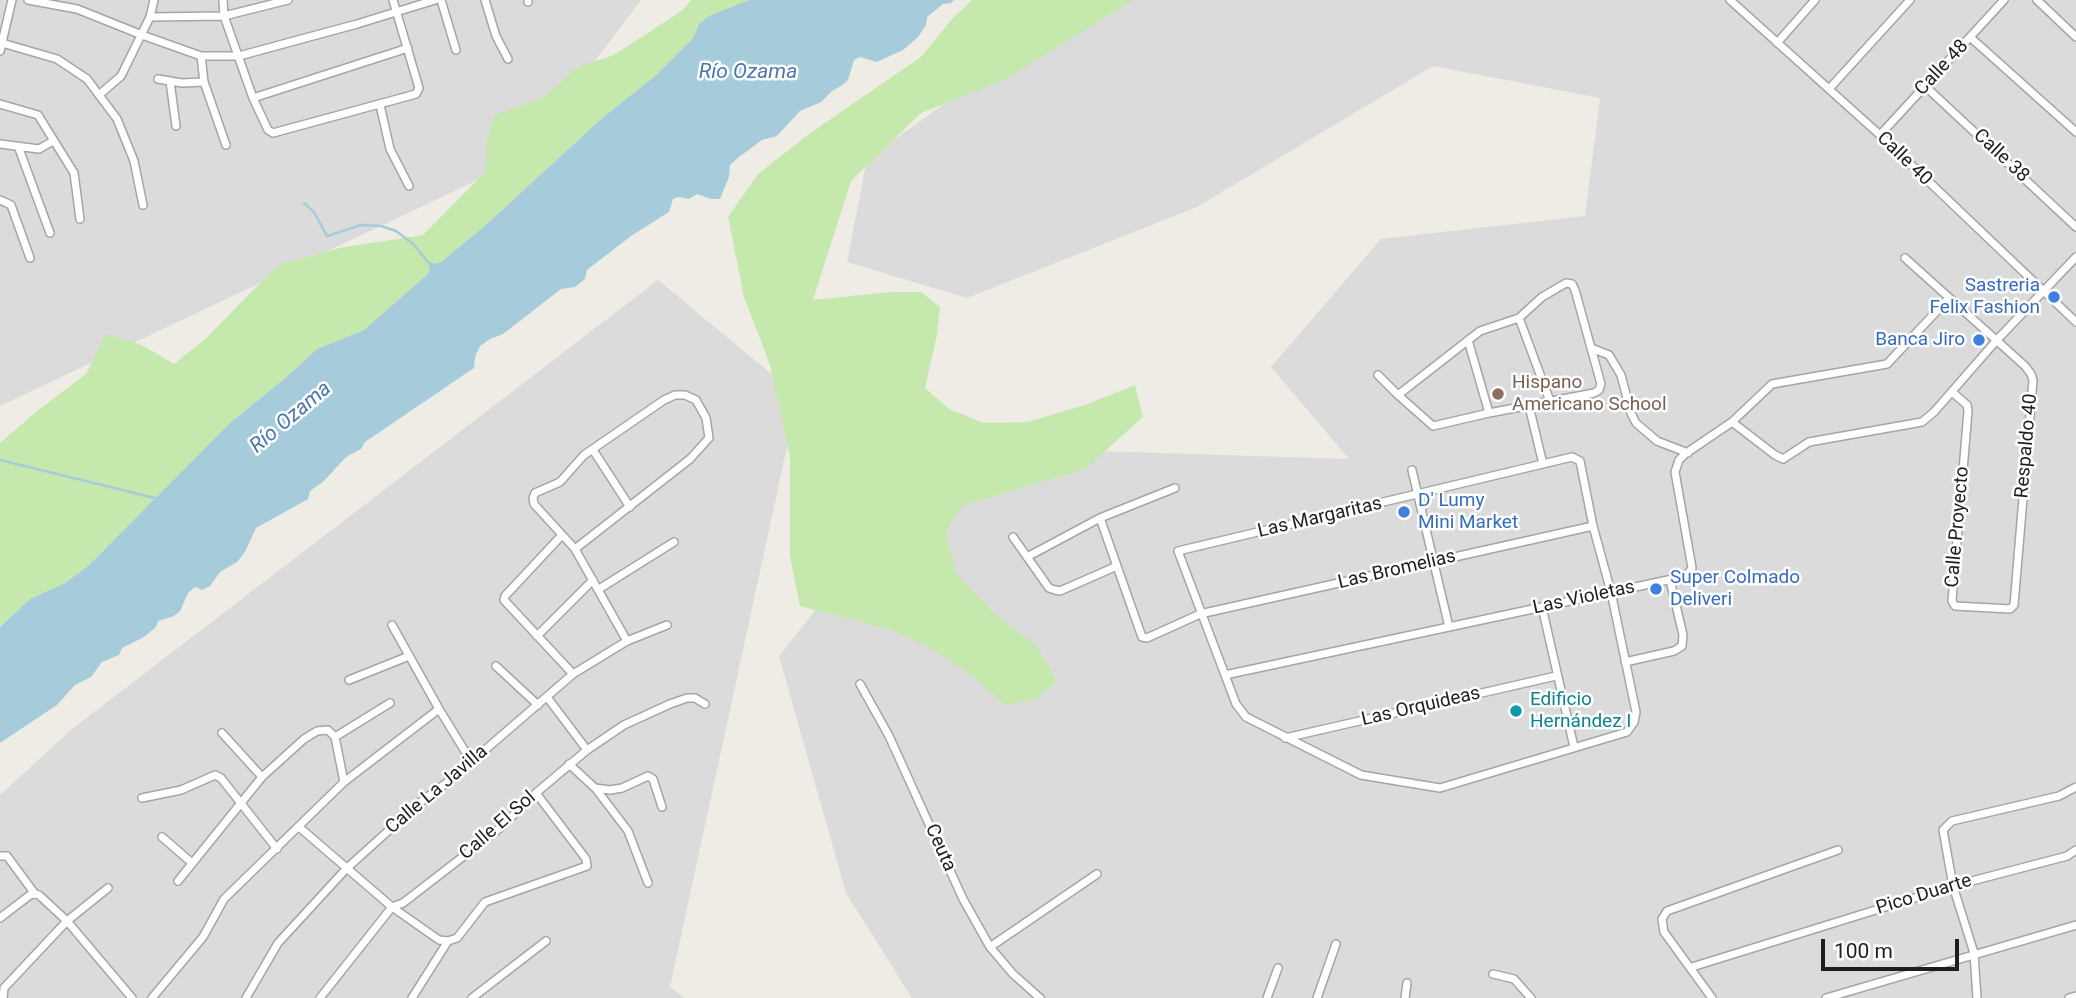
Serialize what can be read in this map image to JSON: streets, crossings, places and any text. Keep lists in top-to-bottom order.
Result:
{
  "streets": {
    "street": [
      "Calle 48",
      "Calle 38",
      "Calle 40",
      "Respaldo 40",
      "Las Margaritas",
      "Calle Proyecto",
      "Las Bromelias",
      "Las Violetas",
      "Las Orquideas",
      "Calle La Javilla",
      "Calle El Sol",
      "Ceuta",
      "Pico Duarte"
    ]
  },
  "crossings": [
    ["Calle 48", "Calle 38"],
    ["Calle 48", "Calle 40"],
    ["Respaldo 40", "Calle Proyecto"],
    ["Las Margaritas", "Las Bromelias"]
  ],
  "water": ["Río Ozama"],
  "places": [
    "Sastreria Felix Fashion",
    "Banca Jiro",
    "Hispano Americano School",
    "D' Lumy Mini Market",
    "Super Colmado Deliveri",
    "Edificio Hernández I"
  ],
  "scale_bar": "100 m"
}
